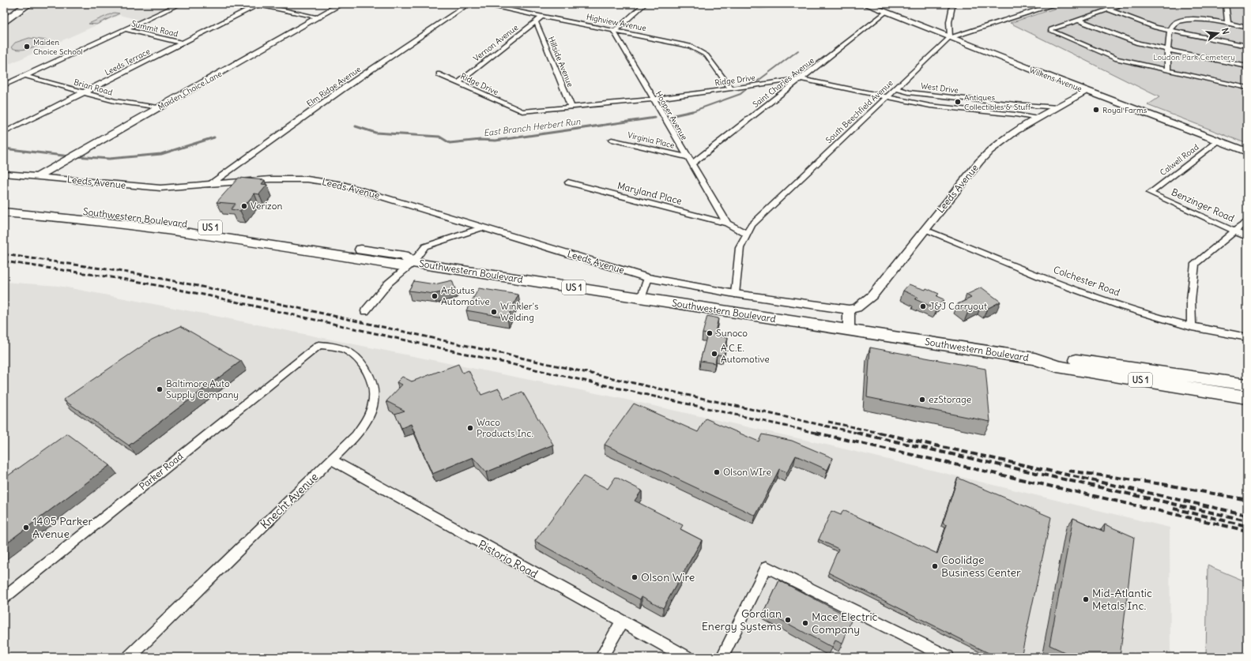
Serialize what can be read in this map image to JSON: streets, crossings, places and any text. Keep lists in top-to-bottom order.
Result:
{
  "streets": {
    "main road": ["Wilkens Avenue", "Southwestern Boulevard", "US 1"],
    "street": [
      "Highview Avenue",
      "Summit Road",
      "Vernon Avenue",
      "Leeds Terrace",
      "Hillside Avenue",
      "Ridge Drive",
      "Saint Charles Avenue",
      "Elm Ridge Avenue",
      "Brian Road",
      "West Drive",
      "Maiden Choice Lane",
      "South Beechfield Avenue",
      "Hooper Avenue",
      "Virginia Place",
      "Calwell Road",
      "Leeds Avenue",
      "Maryland Place",
      "Benzinger Road",
      "Colchester Road",
      "Parker Road",
      "Knecht Avenue",
      "Pistorio Road"
    ]
  },
  "crossings": [
    ["Highview Avenue", "Vernon Avenue"],
    ["Highview Avenue", "Ridge Drive"],
    ["Highview Avenue", "Hooper Avenue"],
    ["Summit Road", "Leeds Terrace"],
    ["Vernon Avenue", "Hillside Avenue"],
    ["Vernon Avenue", "Ridge Drive"],
    ["Leeds Terrace", "Brian Road"],
    ["Hillside Avenue", "Ridge Drive"],
    ["Wilkens Avenue", "Saint Charles Avenue"],
    ["Wilkens Avenue", "South Beechfield Avenue"],
    ["Wilkens Avenue", "Calwell Road"],
    ["Wilkens Avenue", "Leeds Avenue"],
    ["Ridge Drive", "Saint Charles Avenue"],
    ["Ridge Drive", "South Beechfield Avenue"],
    ["Ridge Drive", "Hooper Avenue"],
    ["Ridge Drive", "Leeds Avenue"],
    ["Saint Charles Avenue", "Hooper Avenue"],
    ["Elm Ridge Avenue", "Leeds Avenue"],
    ["Brian Road", "Maiden Choice Lane"],
    ["West Drive", "South Beechfield Avenue"],
    ["West Drive", "Leeds Avenue"],
    ["Maiden Choice Lane", "Leeds Avenue"],
    ["South Beechfield Avenue", "Leeds Avenue"],
    ["Hooper Avenue", "Virginia Place"],
    ["Hooper Avenue", "Maryland Place"],
    ["Calwell Road", "Benzinger Road"],
    ["Leeds Avenue", "Colchester Road"],
    ["Parker Road", "Knecht Avenue"],
    ["Knecht Avenue", "Pistorio Road"]
  ],
  "water": ["East Branch Herbert Run"],
  "parks": ["Loudon Park Cemetery"],
  "places": [
    "Maiden Choice School",
    "Antiques Collectibles & Stuff",
    "Royal Farms",
    "Verizon",
    "Arbutus Automotive",
    "J&J Carryout",
    "Winkler's Welding",
    "Sunoco",
    "A.C.E. Automotive",
    "Baltimore Auto Supply Company",
    "ezStorage",
    "Waco Products Inc.",
    "Olson WIre",
    "1405 Parker Avenue",
    "Coolidge Business Center",
    "Olson Wire",
    "Mid-Atlantic Metals Inc.",
    "Gordian Energy Systems",
    "Mace Electric Company"
  ],
  "north": "right"
}
